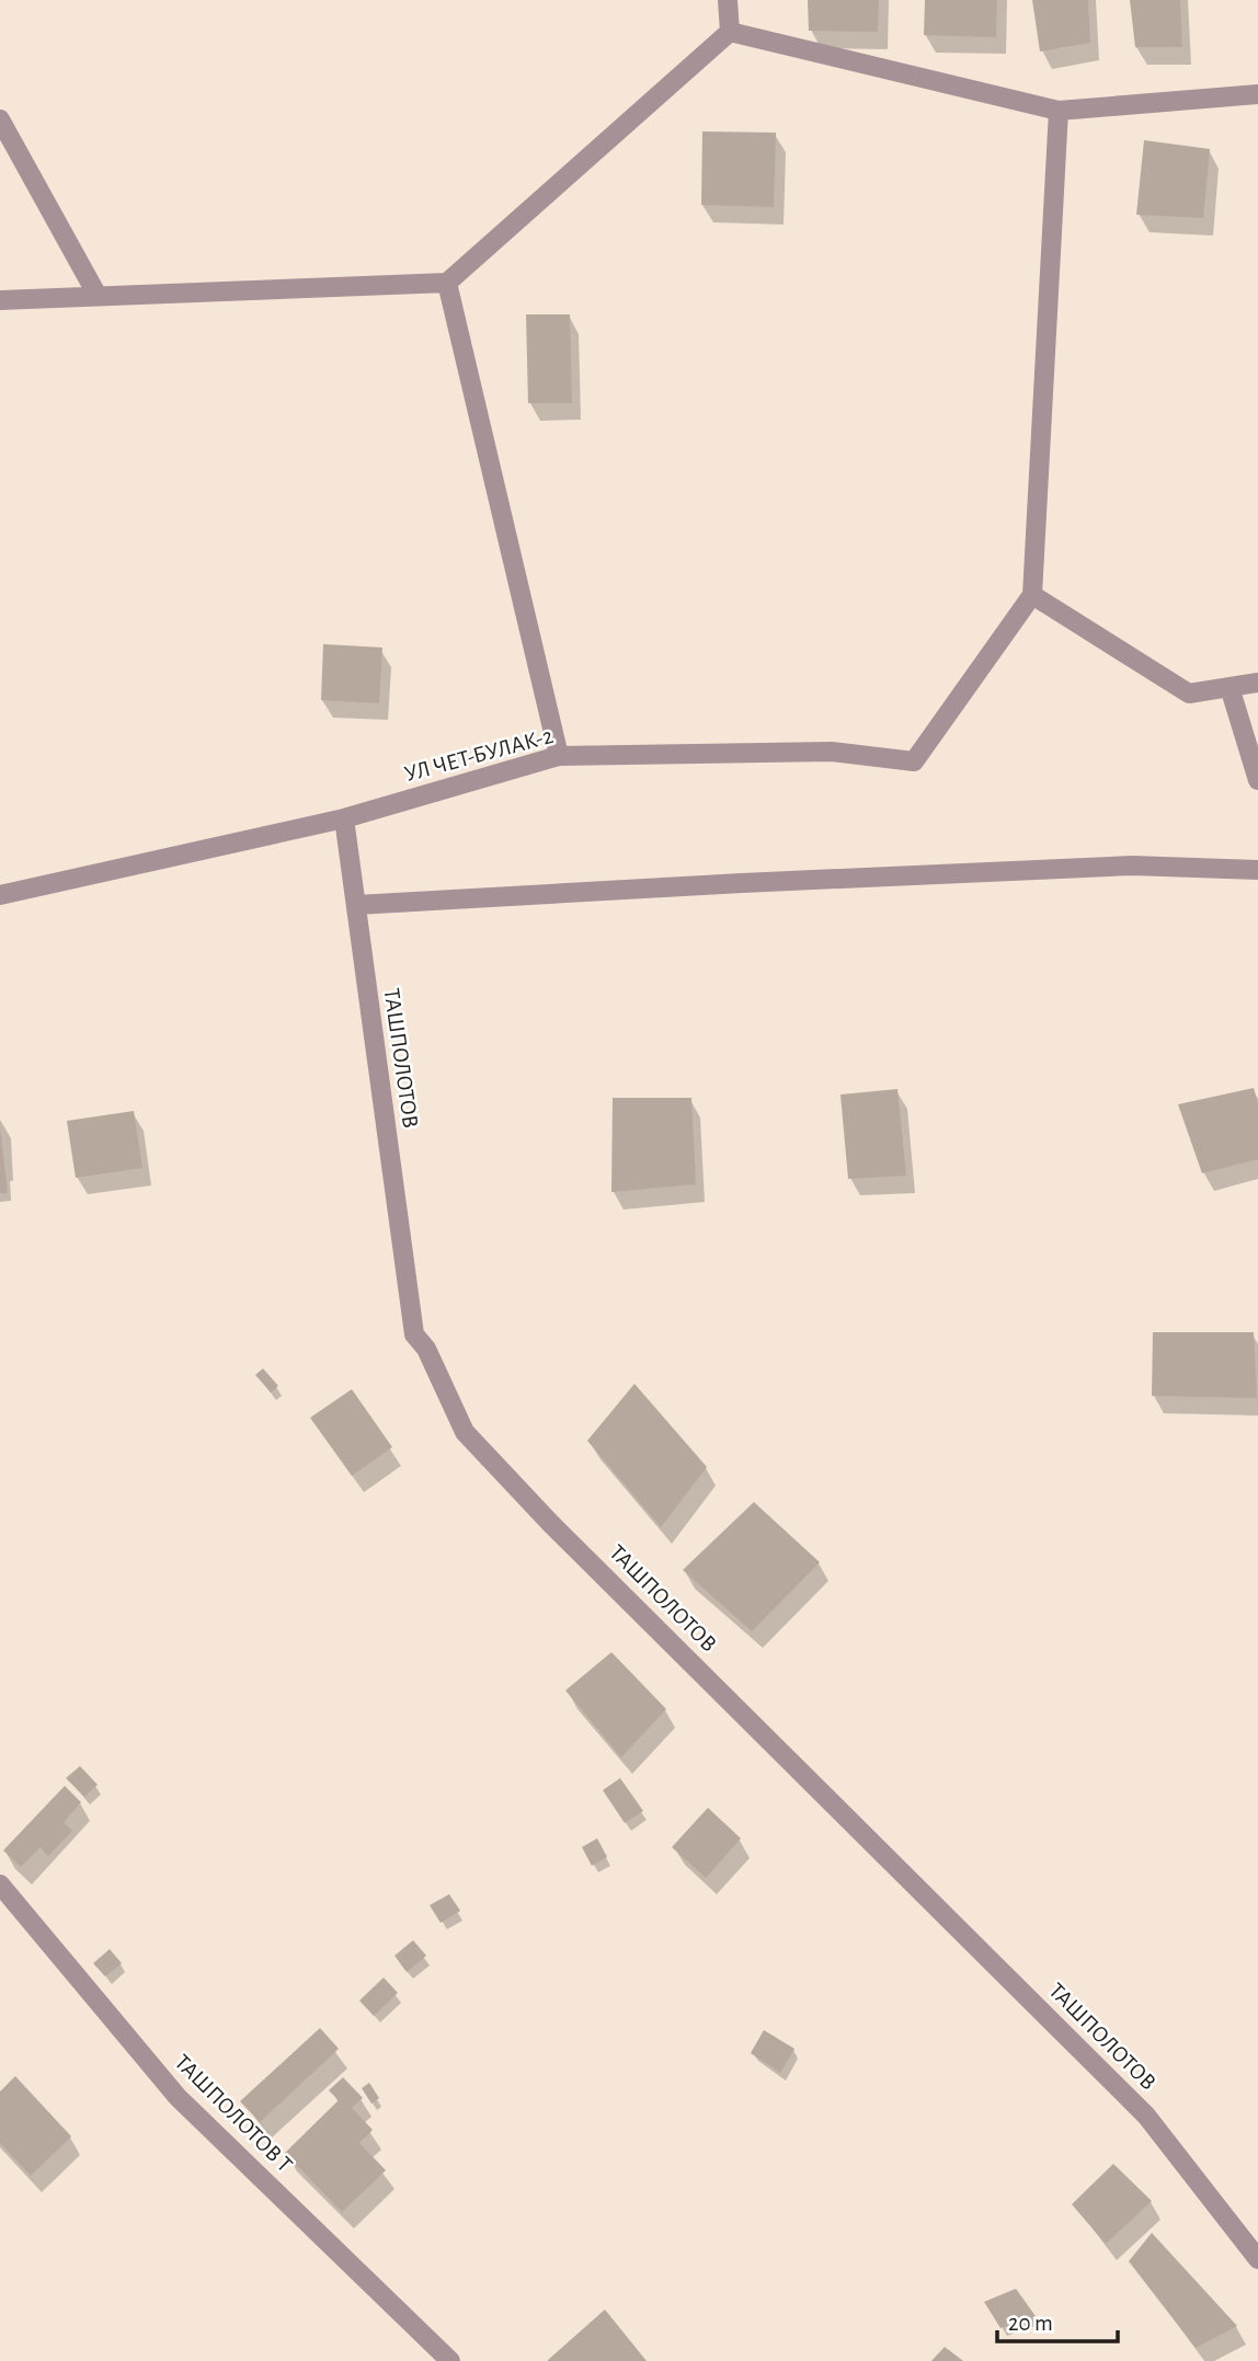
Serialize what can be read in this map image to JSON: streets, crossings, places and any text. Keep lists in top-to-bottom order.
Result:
{
  "streets": {
    "street": ["УЛ ЧЕТ-БУЛАК-2", "ТАШПОЛОТОВ", "ТАШПОЛОТОВ Т"]
  },
  "crossings": [
    ["УЛ ЧЕТ-БУЛАК-2", "ТАШПОЛОТОВ"]
  ],
  "scale_bar": "20 m"
}
